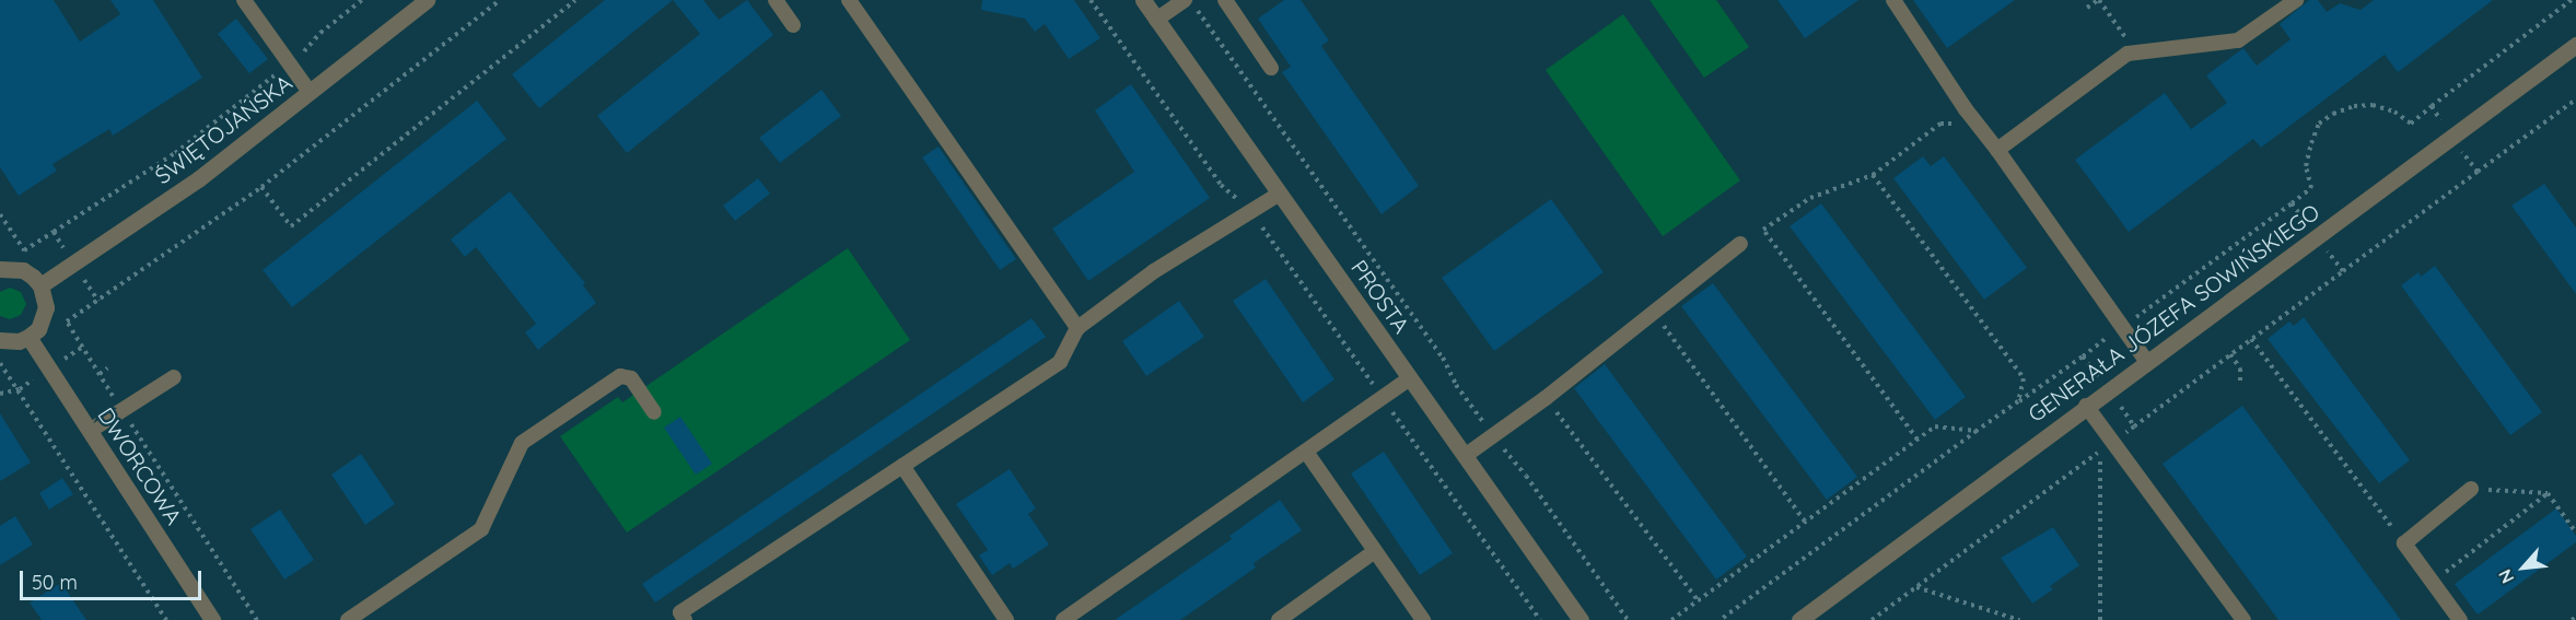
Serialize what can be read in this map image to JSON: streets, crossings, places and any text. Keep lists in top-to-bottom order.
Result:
{
  "streets": {
    "street": [
      "ŚWIĘTOJAŃSKA",
      "PROSTA",
      "GENERAŁA JÓZEFA SOWIŃSKIEGO",
      "DWORCOWA"
    ]
  },
  "scale_bar": "50 m",
  "north": "bottom left"
}
